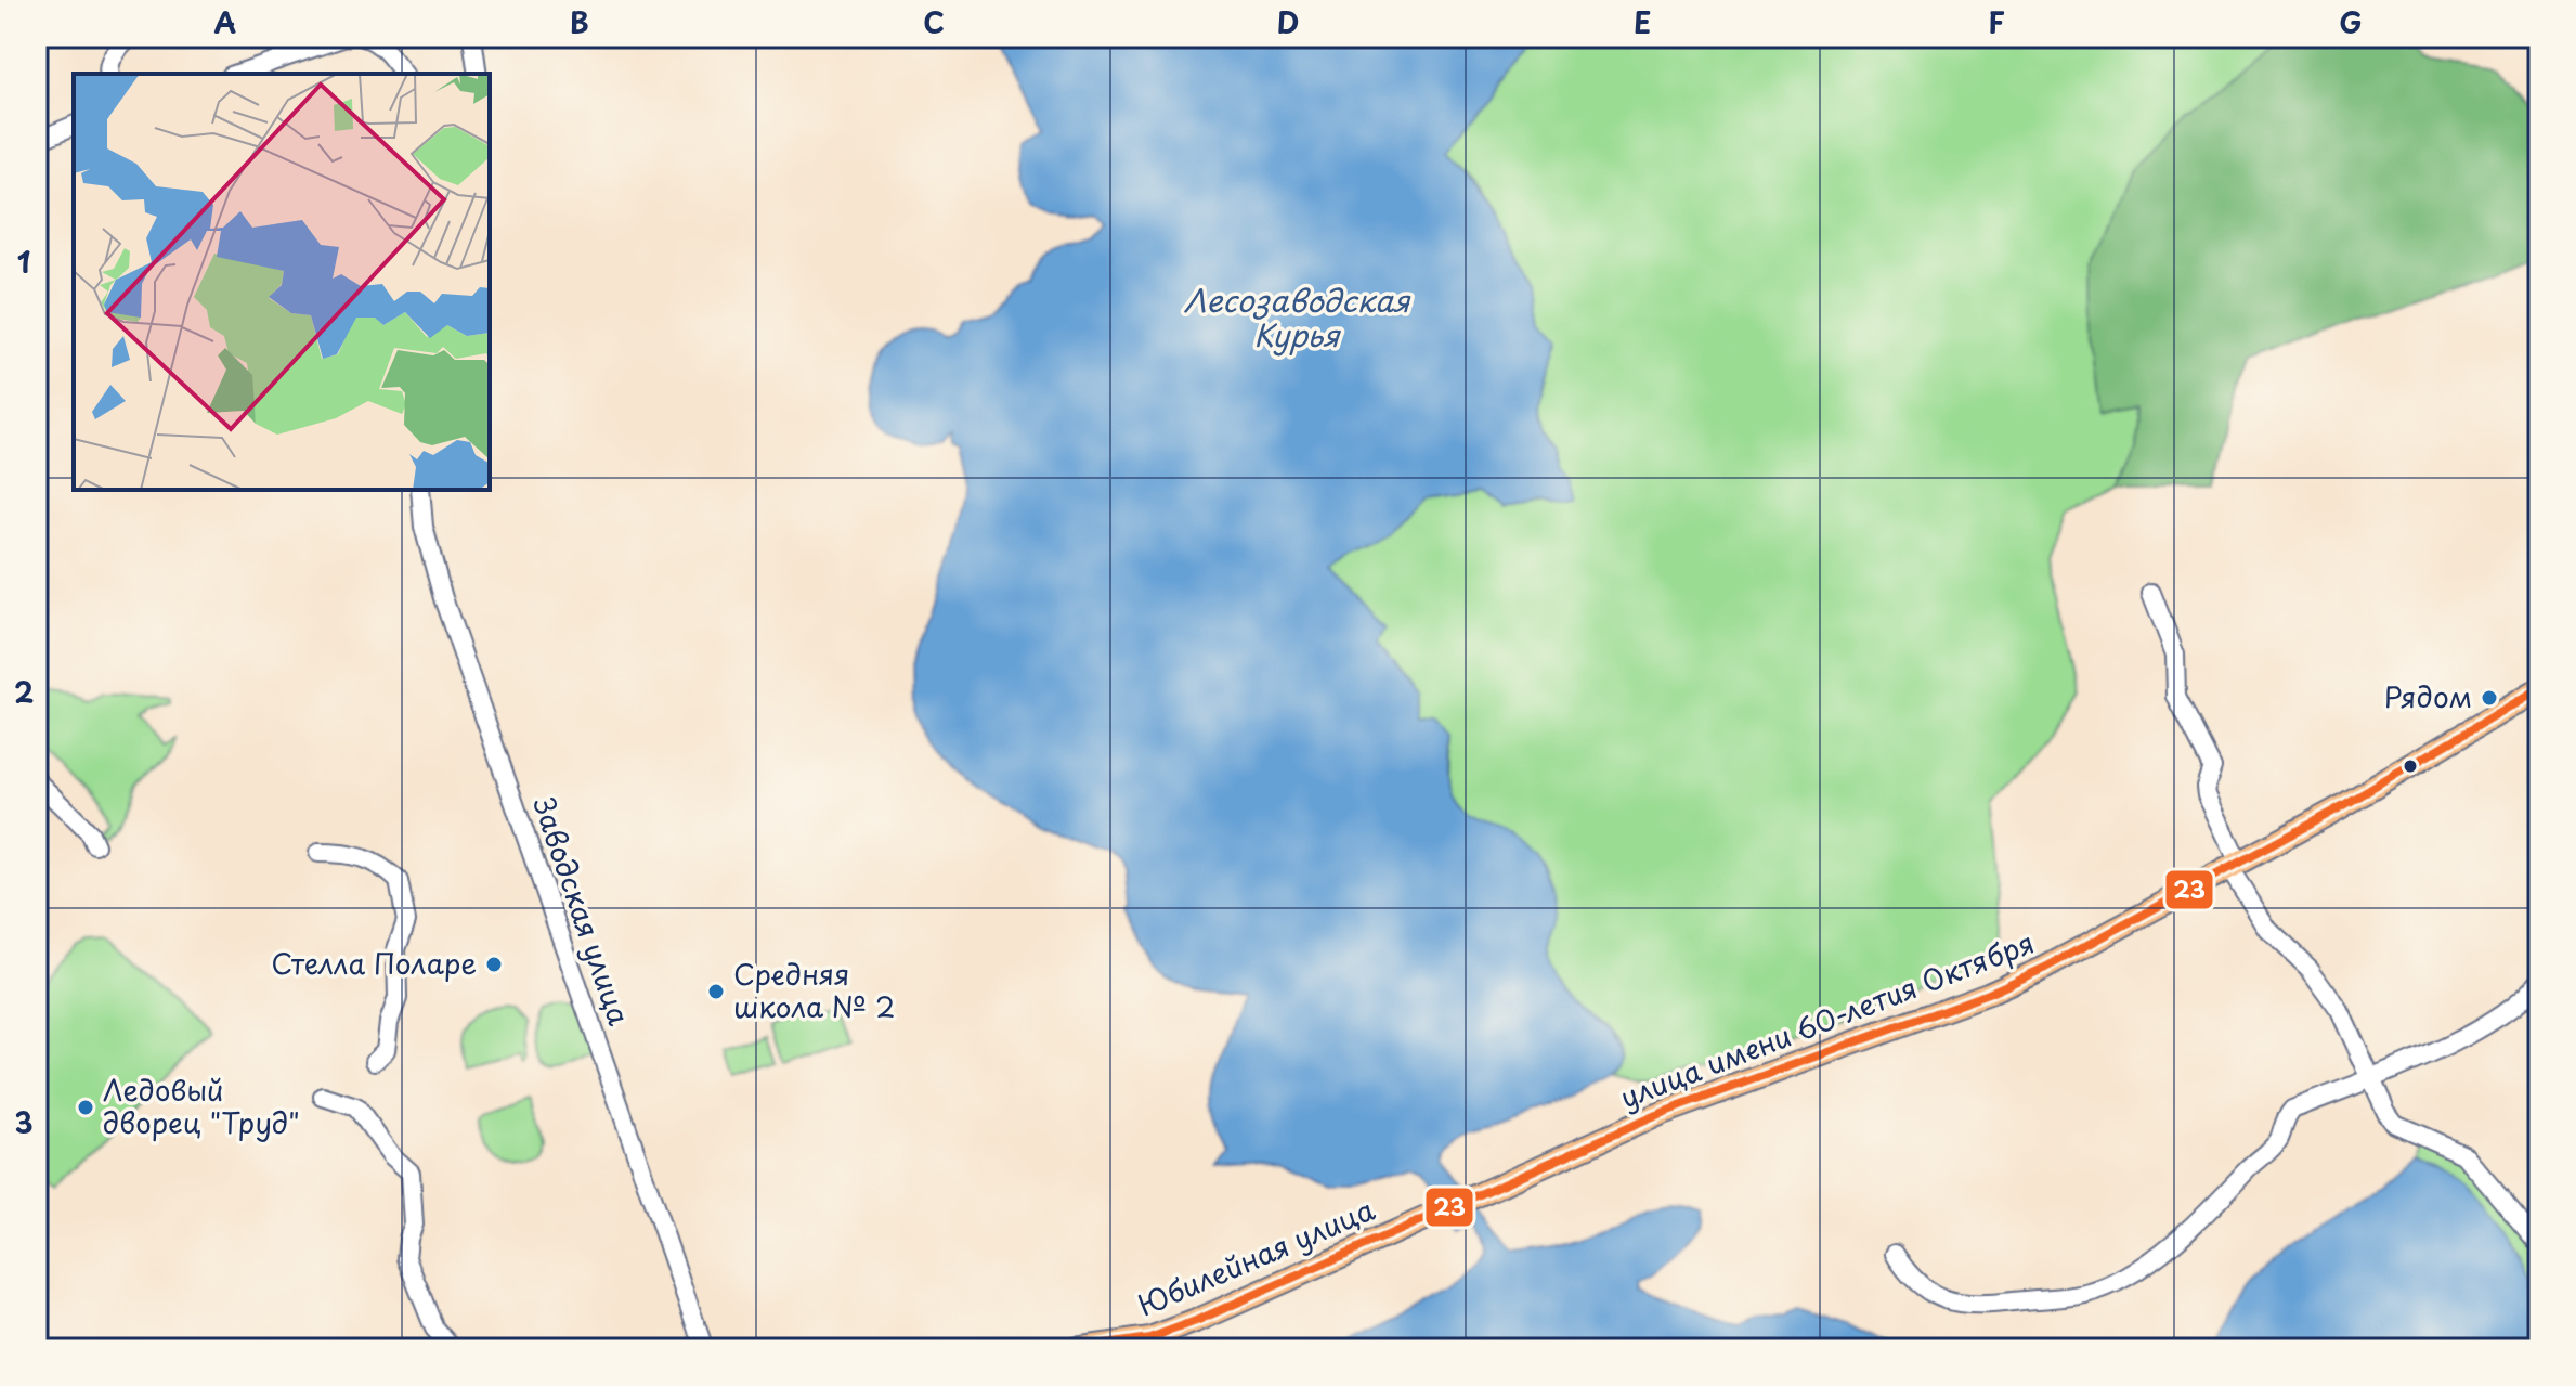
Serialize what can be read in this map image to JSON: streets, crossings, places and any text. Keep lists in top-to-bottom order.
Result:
{
  "streets": {
    "main road": ["улица имени 60-летия Октября", "Юбилейная улица"],
    "street": ["Заводская улица"]
  },
  "crossings": [
    ["улица имени 60-летия Октября", "Юбилейная улица"]
  ],
  "water": ["Лесозаводская Курья"],
  "places": [
    "Рядом",
    "Стелла Поларе",
    "Средняя школа № 2",
    "Ледовый дворец \"Труд\""
  ],
  "lines": ["transit line 23"],
  "grid": {
    "columns": [
      "A",
      "B",
      "C",
      "D",
      "E",
      "F",
      "G"
    ],
    "rows": ["1", "2", "3"]
  }
}
